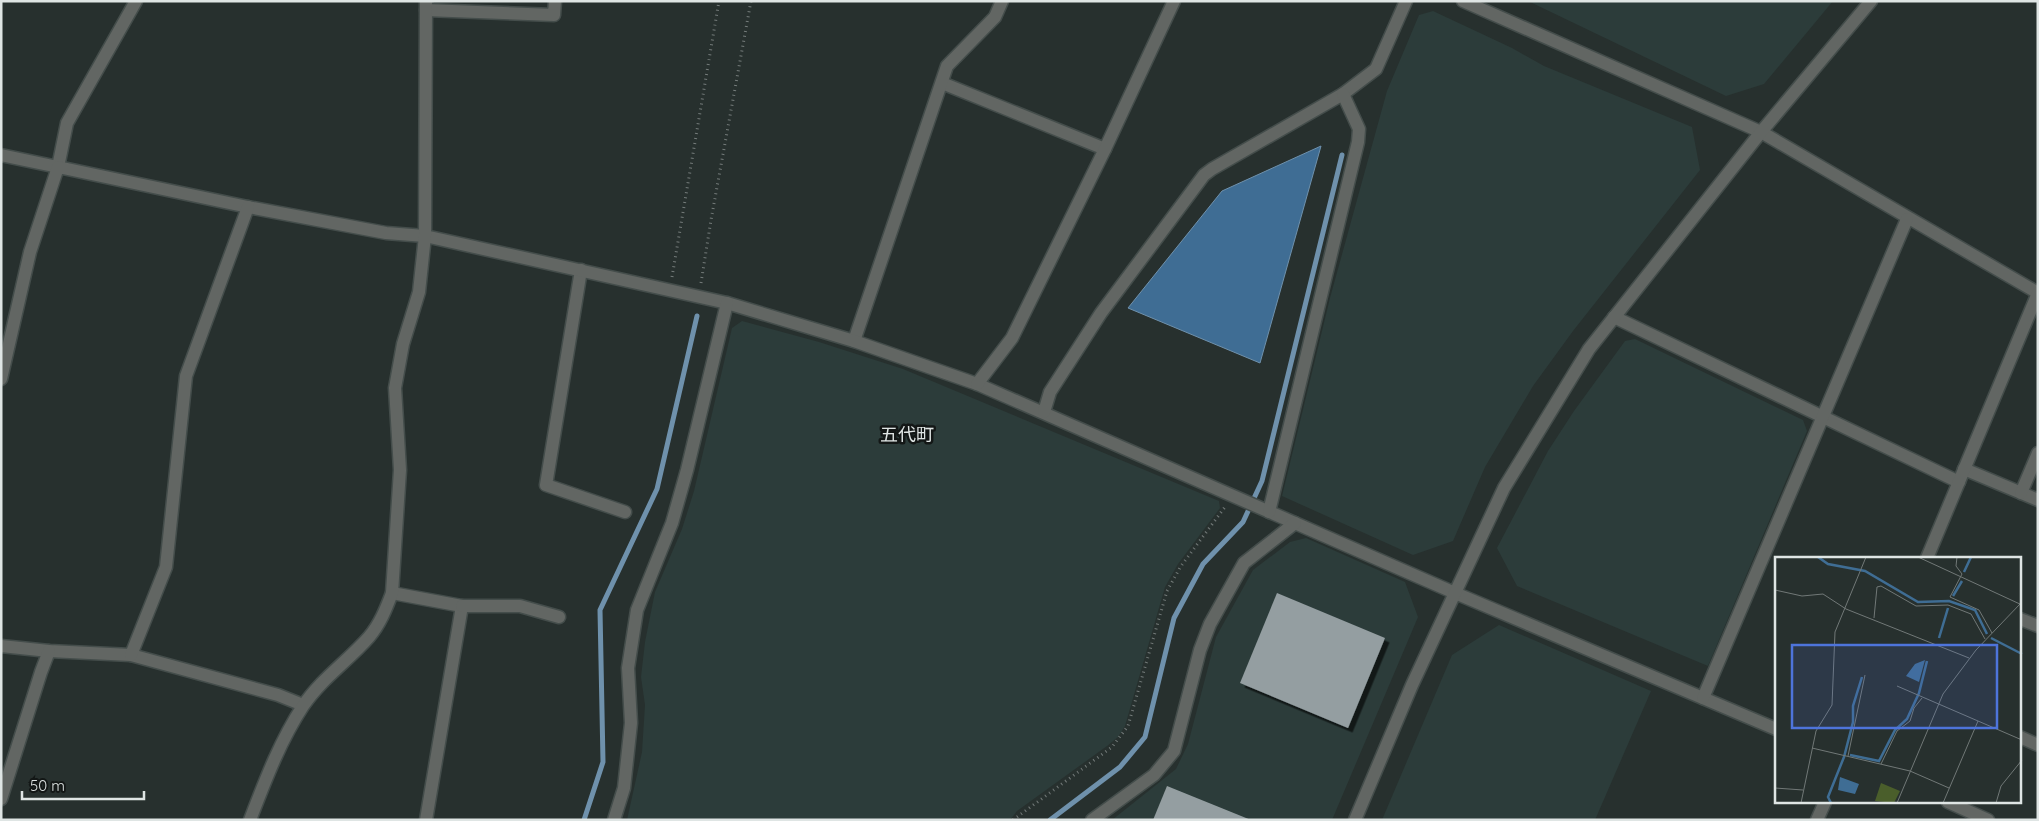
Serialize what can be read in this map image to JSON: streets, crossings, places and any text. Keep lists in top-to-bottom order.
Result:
{
  "districts": ["五代町"],
  "scale_bar": "50 m"
}
